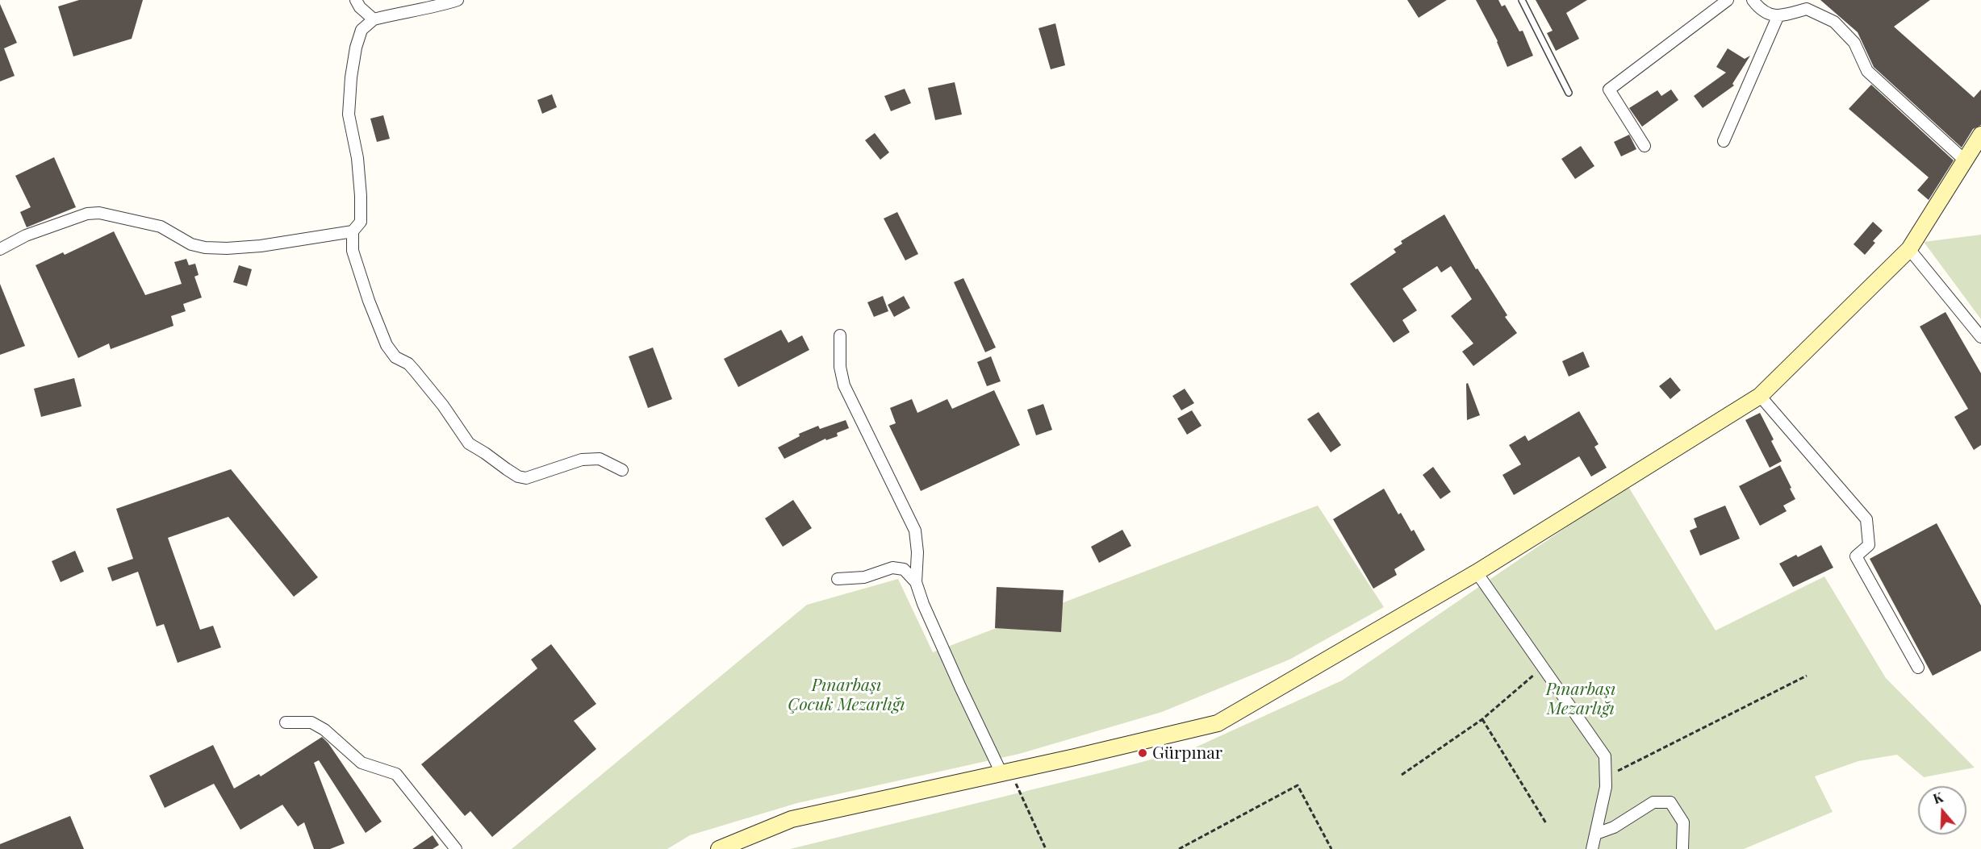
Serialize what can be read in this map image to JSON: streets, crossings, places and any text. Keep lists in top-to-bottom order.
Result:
{
  "parks": ["Pınarbaşı Çocuk Mezarlığı", "Pınarbaşı Mezarlığı"],
  "places": ["Gürpınar"],
  "north": "top"
}
